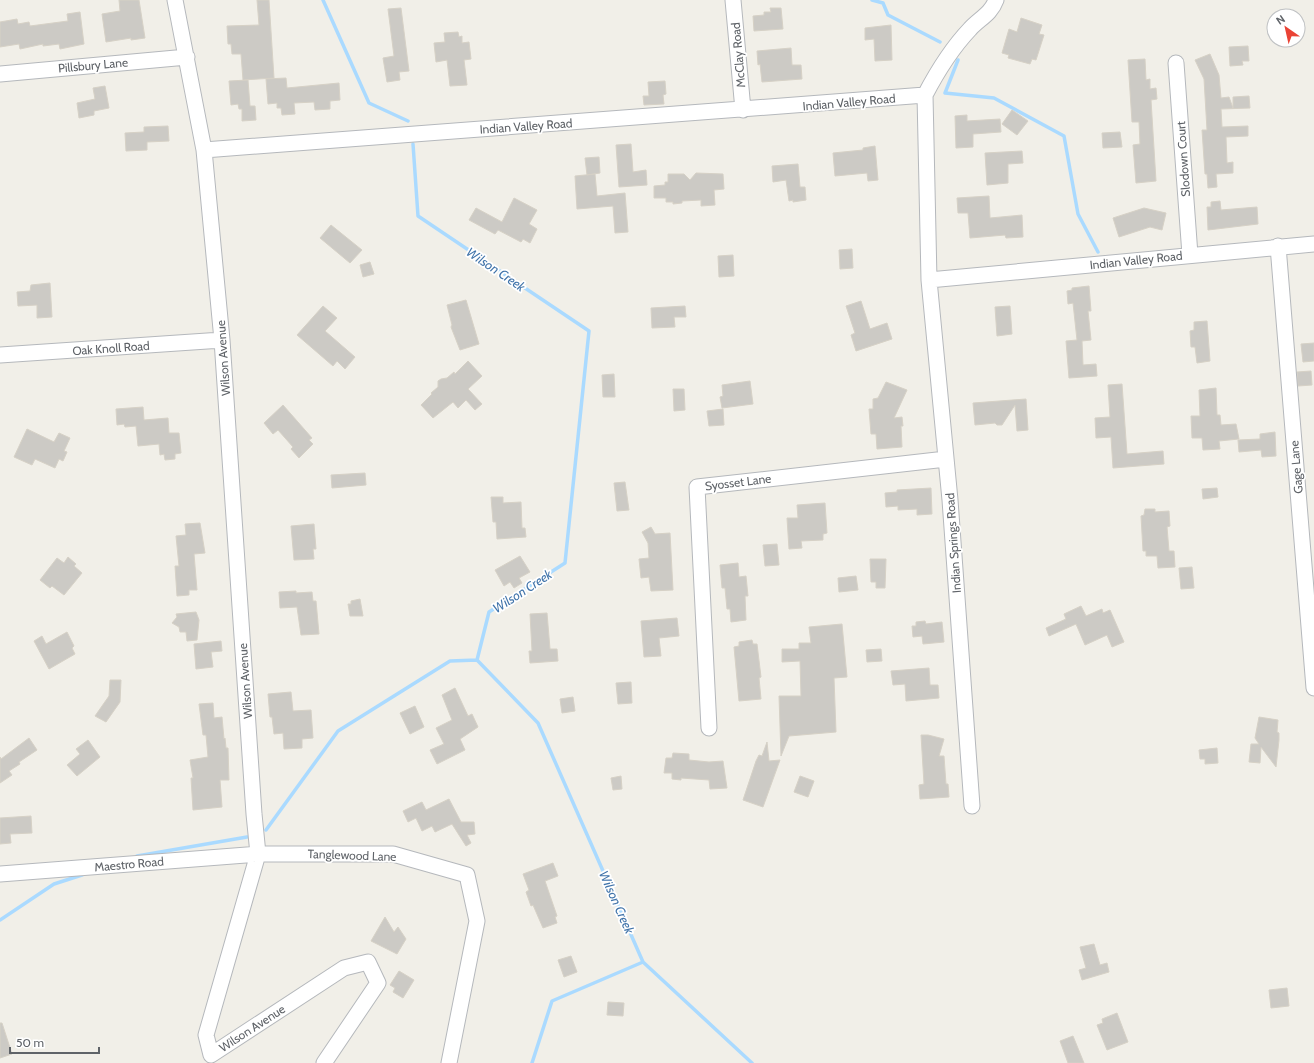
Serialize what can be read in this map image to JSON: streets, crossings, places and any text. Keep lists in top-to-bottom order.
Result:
{
  "streets": {
    "street": [
      "McClay Road",
      "Pillsbury Lane",
      "Indian Valley Road",
      "Slodown Court",
      "Oak Knoll Road",
      "Wilson Avenue",
      "Gage Lane",
      "Syosset Lane",
      "Indian Springs Road",
      "Tanglewood Lane",
      "Maestro Road"
    ]
  },
  "crossings": [
    ["McClay Road", "Indian Valley Road"],
    ["Pillsbury Lane", "Wilson Avenue"],
    ["Indian Valley Road", "Slodown Court"],
    ["Indian Valley Road", "Wilson Avenue"],
    ["Indian Valley Road", "Gage Lane"],
    ["Indian Valley Road", "Indian Springs Road"],
    ["Oak Knoll Road", "Wilson Avenue"],
    ["Wilson Avenue", "Tanglewood Lane"],
    ["Wilson Avenue", "Maestro Road"],
    ["Syosset Lane", "Indian Springs Road"],
    ["Tanglewood Lane", "Maestro Road"]
  ],
  "water": ["Wilson Creek"],
  "scale_bar": "50 m",
  "north": "top left"
}
